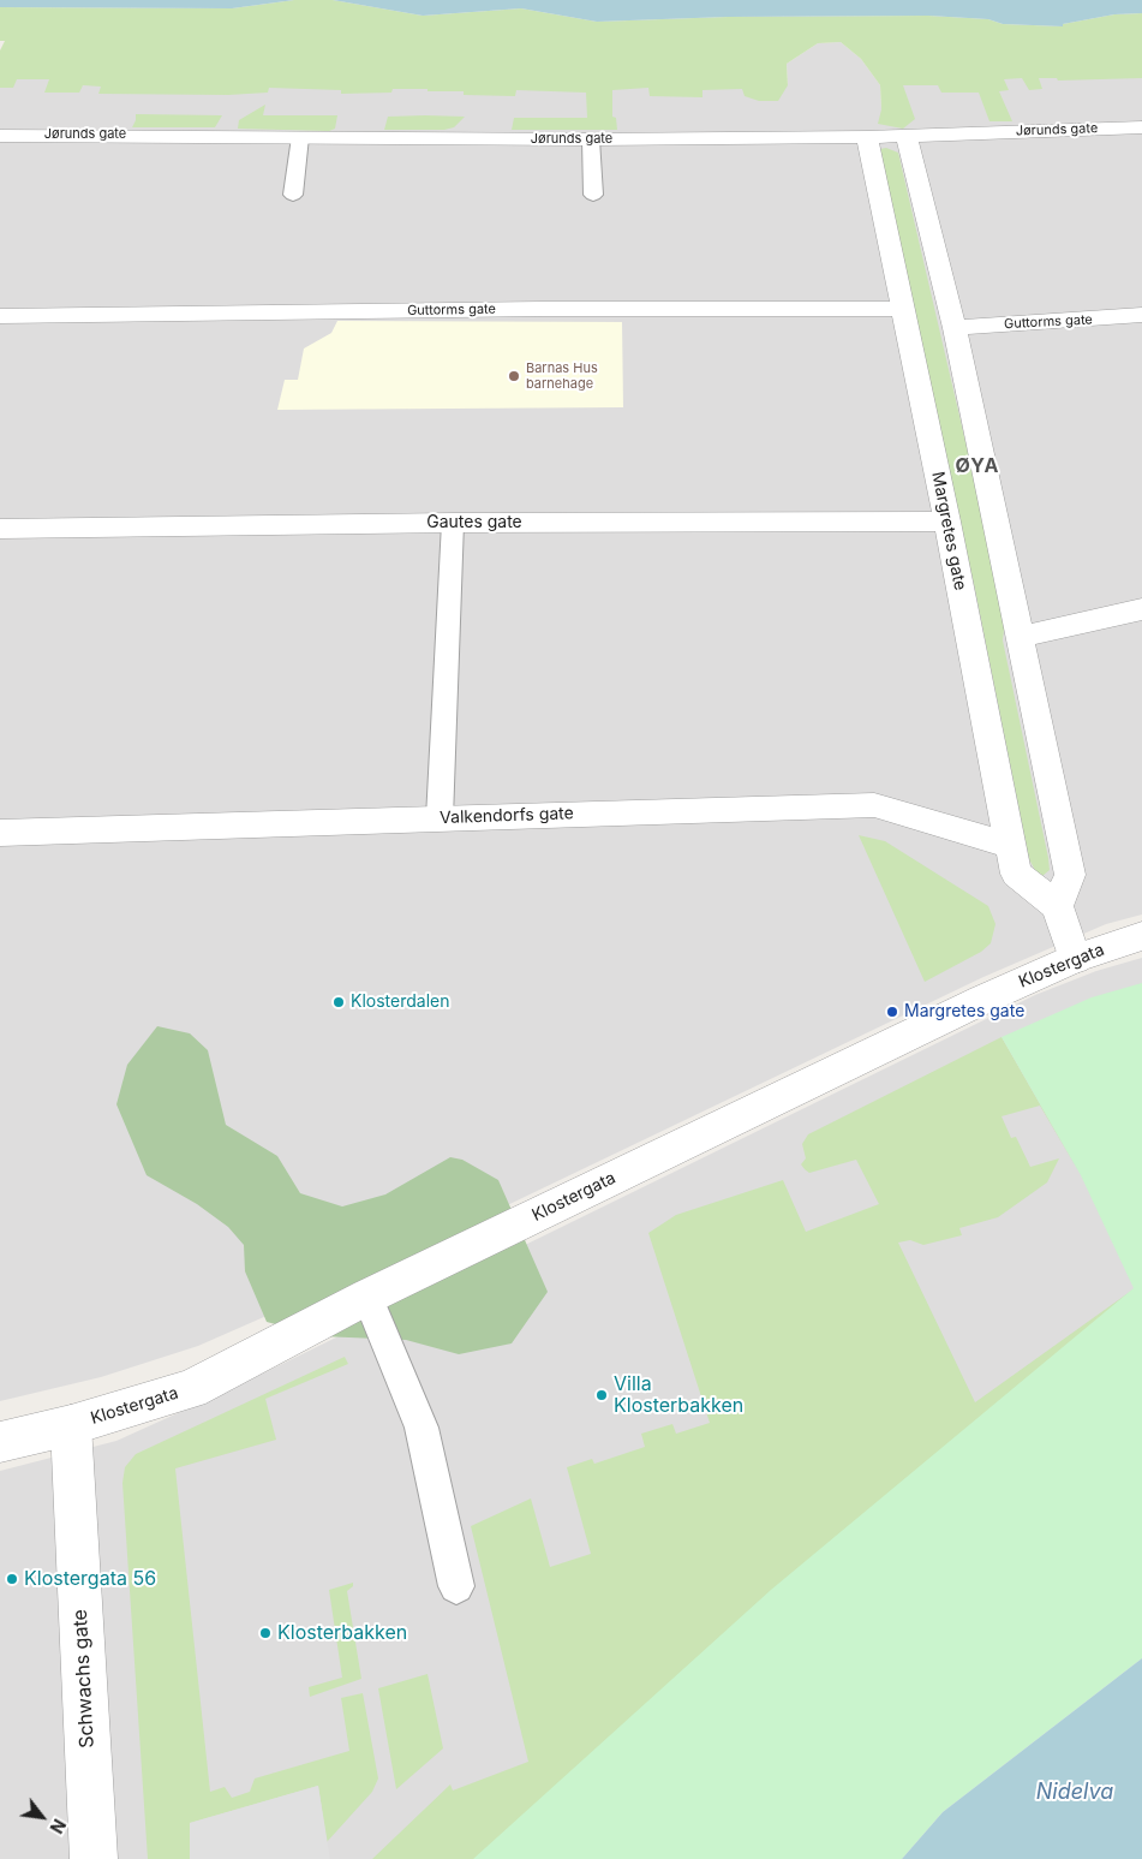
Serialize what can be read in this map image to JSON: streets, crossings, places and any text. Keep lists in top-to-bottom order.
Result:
{
  "streets": {
    "street": [
      "Jørunds gate",
      "Guttorms gate",
      "Gautes gate",
      "Margretes gate",
      "Valkendorfs gate",
      "Klostergata",
      "Schwachs gate"
    ]
  },
  "crossings": [
    ["Jørunds gate", "Margretes gate"],
    ["Guttorms gate", "Margretes gate"],
    ["Gautes gate", "Margretes gate"],
    ["Margretes gate", "Valkendorfs gate"],
    ["Klostergata", "Schwachs gate"]
  ],
  "districts": ["ØYA"],
  "water": ["Nidelva"],
  "places": [
    "Barnas Hus barnehage",
    "Klosterdalen",
    "Margretes gate",
    "Villa Klosterbakken",
    "Klostergata 56",
    "Klosterbakken"
  ],
  "north": "bottom right"
}
